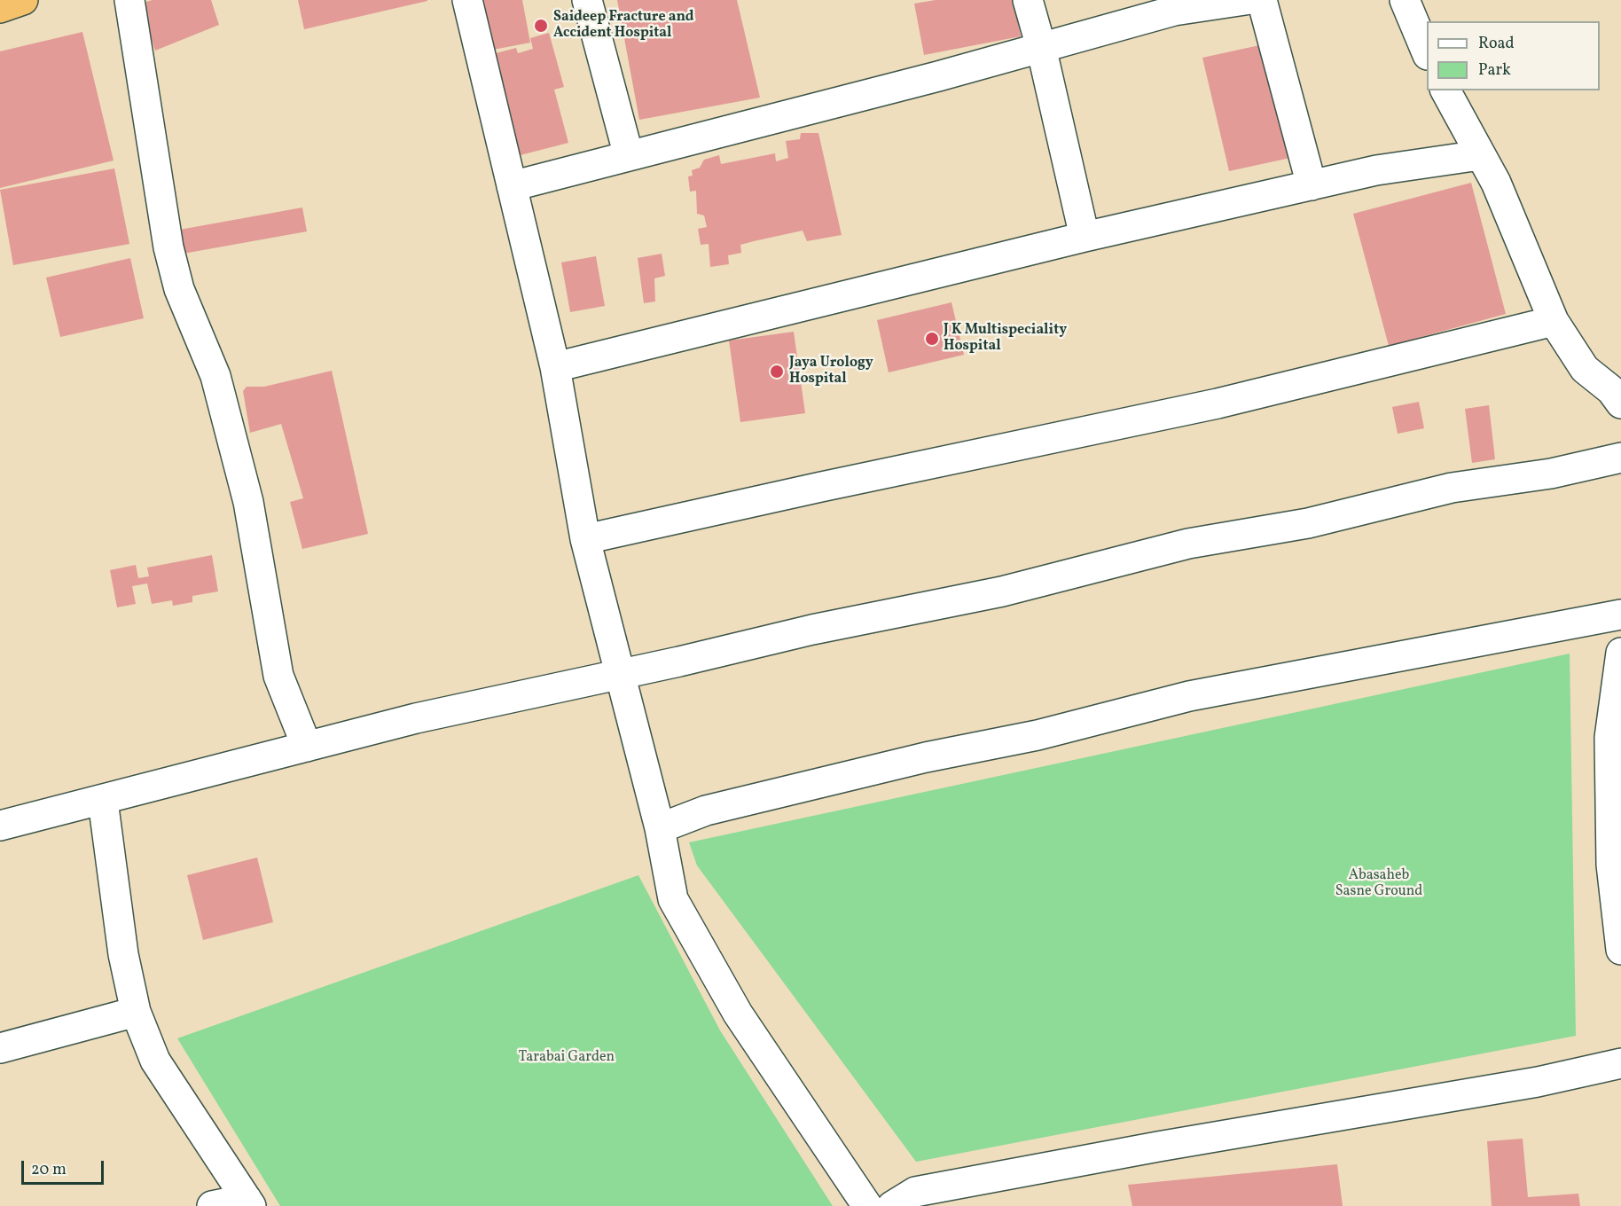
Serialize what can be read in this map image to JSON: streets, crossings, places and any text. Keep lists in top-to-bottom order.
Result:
{
  "parks": ["Abasaheb Sasne Ground", "Tarabai Garden"],
  "places": ["Saideep Fracture and Accident Hospital", "J K Multispeciality Hospital", "Jaya Urology Hospital"],
  "legend": ["Road", "Park"],
  "scale_bar": "20 m"
}
